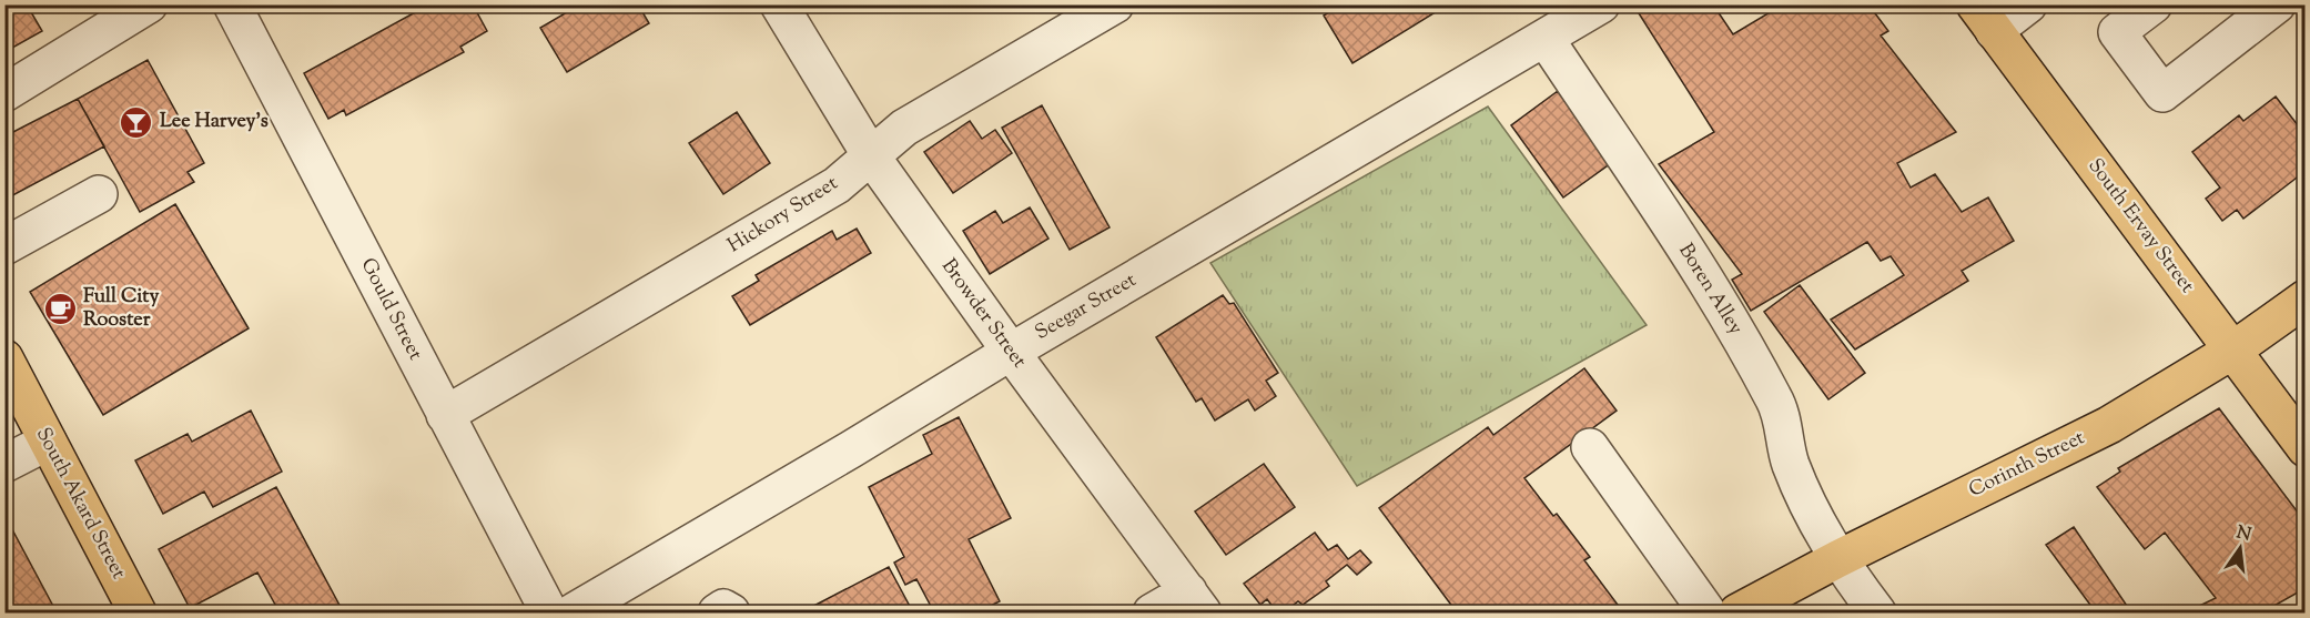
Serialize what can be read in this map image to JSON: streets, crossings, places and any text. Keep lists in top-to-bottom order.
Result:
{
  "streets": {
    "main road": ["South Ervay Street", "Corinth Street", "South Akard Street"],
    "street": [
      "Hickory Street",
      "Boren Alley",
      "Seegar Street",
      "Gould Street",
      "Browder Street"
    ]
  },
  "crossings": [
    ["Hickory Street", "Gould Street"],
    ["Hickory Street", "Browder Street"],
    ["South Ervay Street", "Corinth Street"],
    ["Boren Alley", "Seegar Street"],
    ["Boren Alley", "Corinth Street"],
    ["Seegar Street", "Browder Street"]
  ],
  "places": {
    "bar": ["Lee Harvey's"],
    "cafe": ["Full City Rooster"]
  },
  "north": "top"
}
